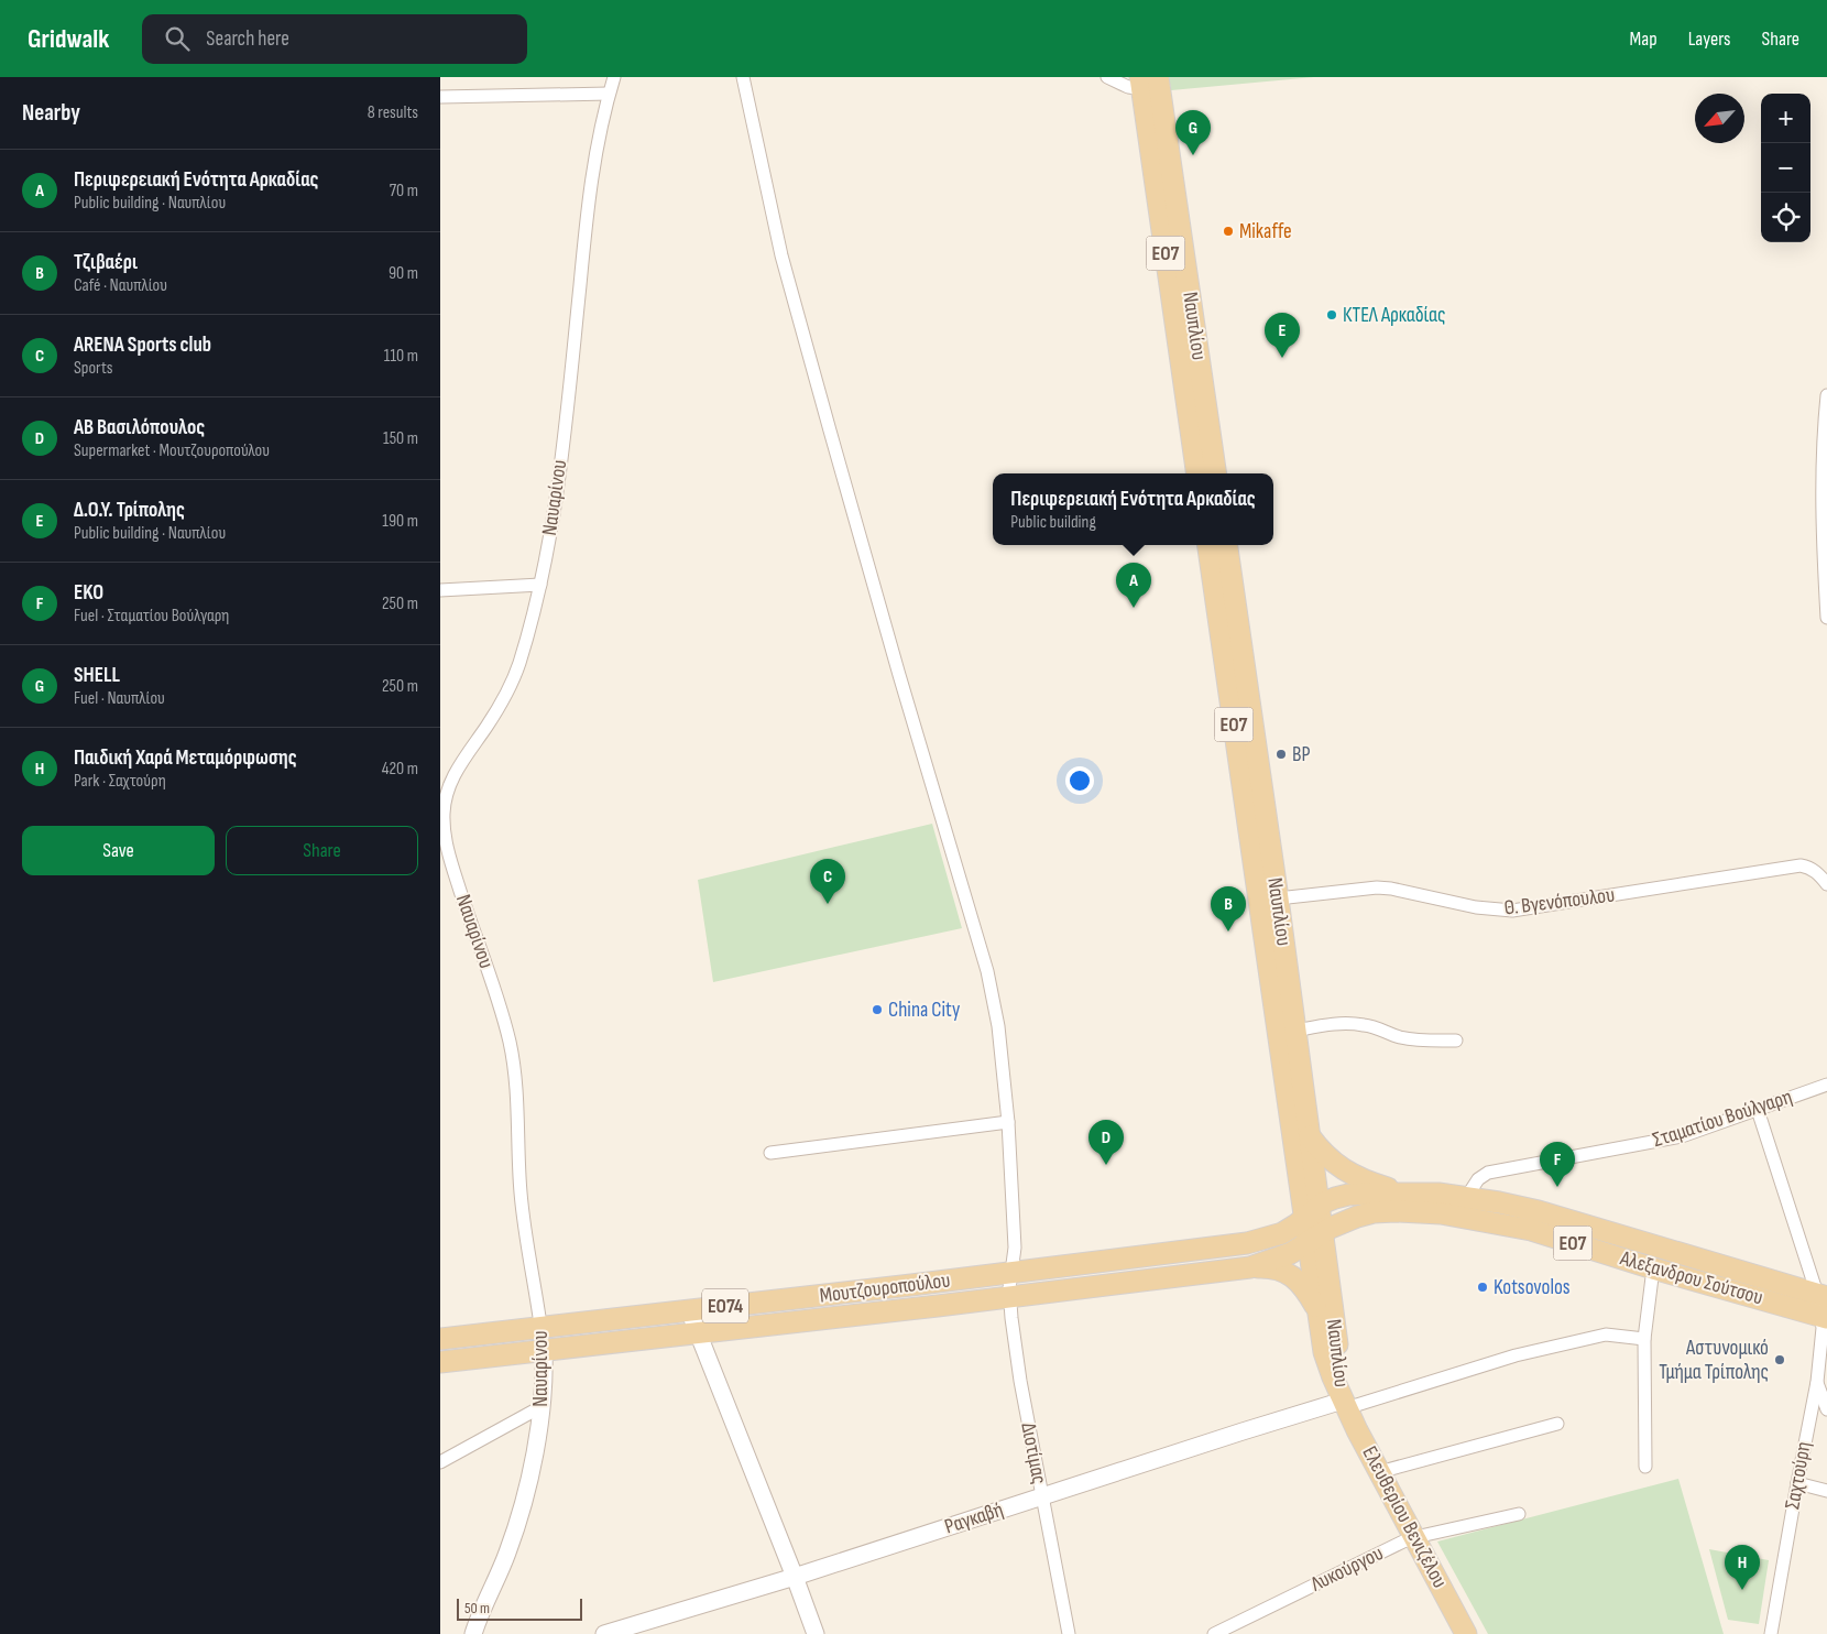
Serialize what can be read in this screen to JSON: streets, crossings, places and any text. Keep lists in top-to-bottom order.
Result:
{
  "streets": {
    "main road": [
      "ΕΟ7",
      "Ναυπλίου",
      "Αλεξανδρου Σούτσου",
      "Μουτζουροπούλου",
      "ΕΟ74",
      "Ελευθερίου Βενιζέλου"
    ],
    "street": [
      "Ναυαρίνου",
      "Θ. Βγενόπουλου",
      "Σταματίου Βούλγαρη",
      "Διοτίμας",
      "Σαχτούρη",
      "Ραγκαβή",
      "Λυκούργου"
    ]
  },
  "crossings": [
    ["ΕΟ7", "Ναυπλίου"],
    ["ΕΟ7", "Αλεξανδρου Σούτσου"],
    ["Ναυπλίου", "Θ. Βγενόπουλου"],
    ["Ναυπλίου", "Αλεξανδρου Σούτσου"],
    ["Ναυπλίου", "Μουτζουροπούλου"],
    ["Ναυπλίου", "Ελευθερίου Βενιζέλου"],
    ["Ναυπλίου", "Ραγκαβή"],
    ["Ναυαρίνου", "Μουτζουροπούλου"],
    ["Σταματίου Βούλγαρη", "Αλεξανδρου Σούτσου"],
    ["Σταματίου Βούλγαρη", "Σαχτούρη"],
    ["Αλεξανδρου Σούτσου", "Μουτζουροπούλου"],
    ["Αλεξανδρου Σούτσου", "Σαχτούρη"],
    ["Μουτζουροπούλου", "Διοτίμας"],
    ["Διοτίμας", "Ραγκαβή"],
    ["Ελευθερίου Βενιζέλου", "Ραγκαβή"],
    ["Ελευθερίου Βενιζέλου", "Λυκούργου"]
  ],
  "places": [
    "Mikaffe",
    "ΚΤΕΛ Αρκαδίας",
    "BP",
    "China City",
    "Kotsovolos",
    "Αστυνομικό Τμήμα Τρίπολης"
  ],
  "scale_bar": "50 m",
  "north": "bottom left",
  "page": {
    "header": "Gridwalk",
    "search": "Search here",
    "nav": ["Map", "Layers", "Share"],
    "heading": ["Nearby", "8 results"],
    "map_buttons": ["+", "−"],
    "pins": [
      "G",
      "E",
      "A",
      "C",
      "B",
      "D",
      "F",
      "H"
    ],
    "list": [
      {
        "mark": "A",
        "name": "Περιφερειακή Ενότητα Αρκαδίας",
        "note": "Public building · Ναυπλίου",
        "value": "70 m"
      },
      {
        "mark": "B",
        "name": "Τζιβαέρι",
        "note": "Café · Ναυπλίου",
        "value": "90 m"
      },
      {
        "mark": "C",
        "name": "ARENA Sports club",
        "note": "Sports",
        "value": "110 m"
      },
      {
        "mark": "D",
        "name": "ΑΒ Βασιλόπουλος",
        "note": "Supermarket · Μουτζουροπούλου",
        "value": "150 m"
      },
      {
        "mark": "E",
        "name": "Δ.Ο.Υ. Τρίπολης",
        "note": "Public building · Ναυπλίου",
        "value": "190 m"
      },
      {
        "mark": "F",
        "name": "EKO",
        "note": "Fuel · Σταματίου Βούλγαρη",
        "value": "250 m"
      },
      {
        "mark": "G",
        "name": "SHELL",
        "note": "Fuel · Ναυπλίου",
        "value": "250 m"
      },
      {
        "mark": "H",
        "name": "Παιδική Χαρά Μεταμόρφωσης",
        "note": "Park · Σαχτούρη",
        "value": "420 m"
      }
    ],
    "popup": ["Περιφερειακή Ενότητα Αρκαδίας", "Public building"],
    "buttons": ["Save", "Share"],
    "scale": "50 m"
  }
}
